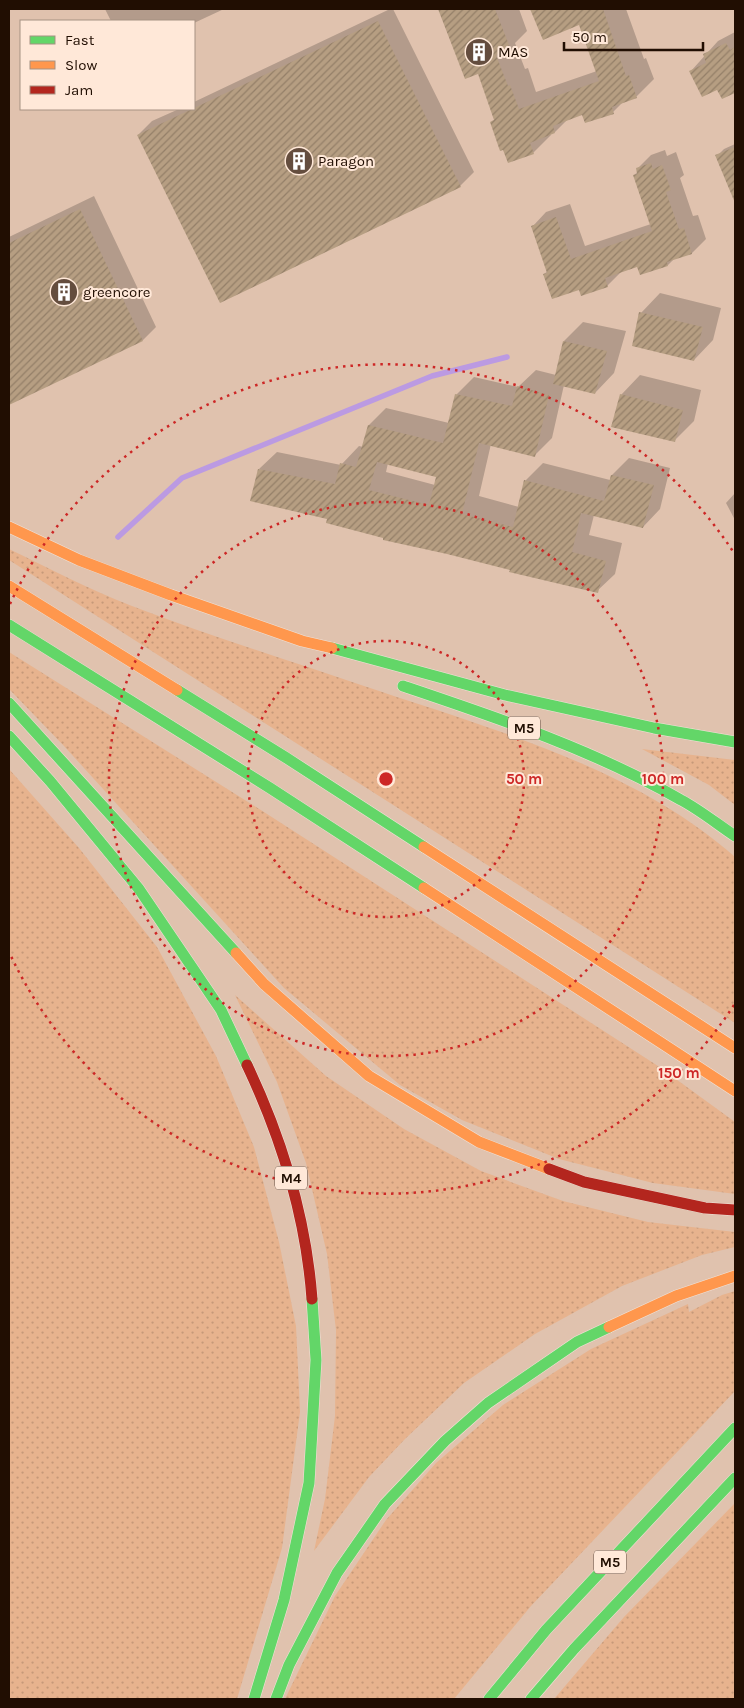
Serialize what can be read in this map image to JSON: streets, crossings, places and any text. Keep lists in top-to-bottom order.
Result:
{
  "streets": {
    "highway": ["M5", "M4"]
  },
  "places": {
    "building": ["MAS", "Paragon", "greencore"]
  },
  "legend": ["Fast", "Slow", "Jam"],
  "scale_bar": "50 m",
  "rings": ["50 m", "100 m", "150 m"]
}
